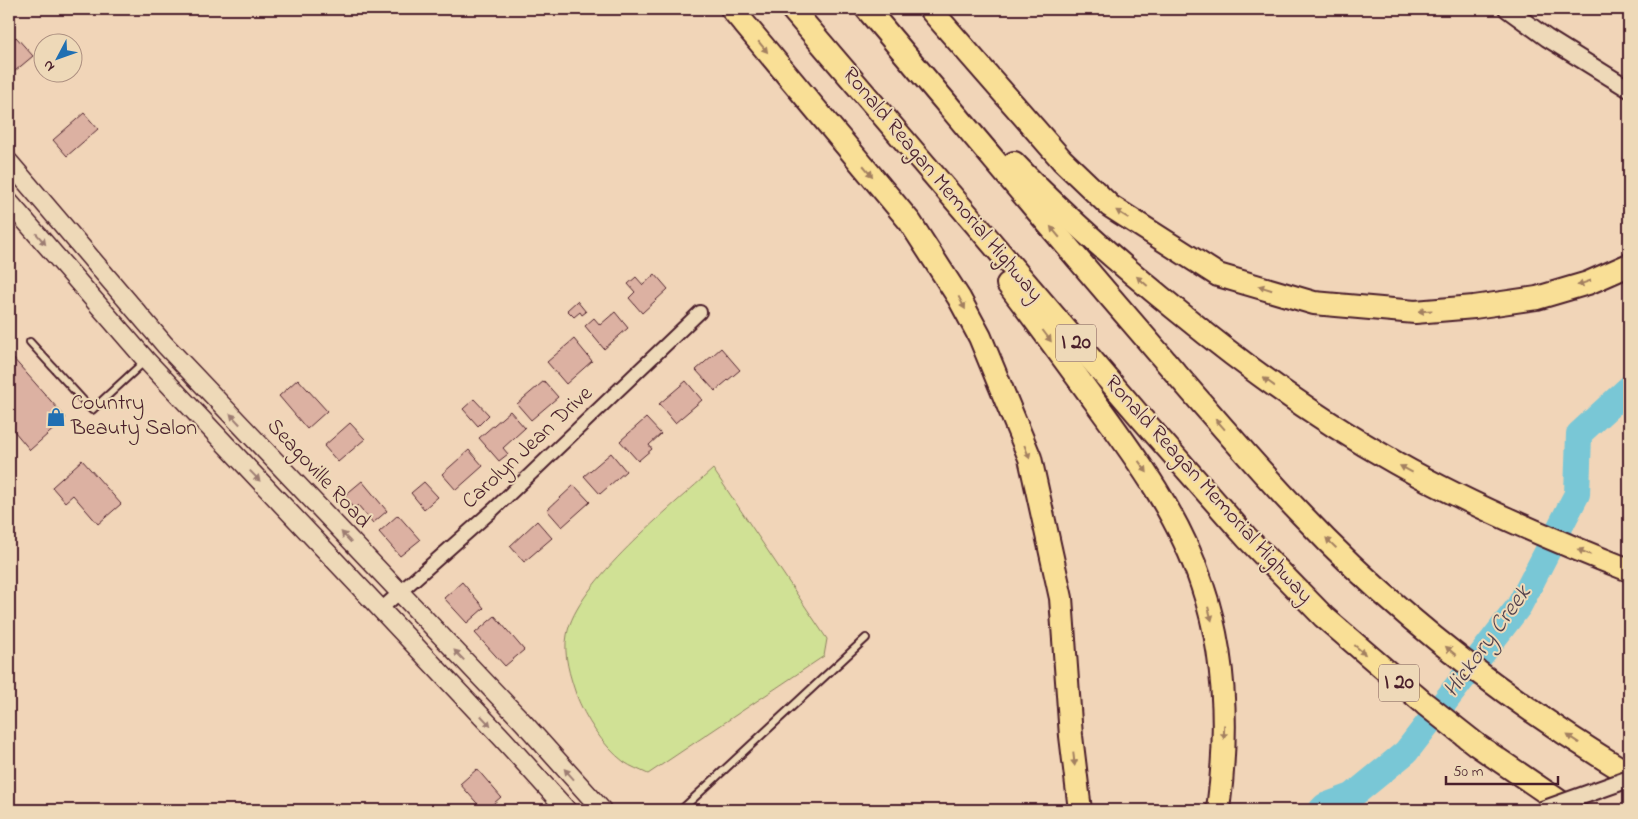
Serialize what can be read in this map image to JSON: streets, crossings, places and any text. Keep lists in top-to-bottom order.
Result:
{
  "streets": {
    "highway": ["Ronald Reagan Memorial Highway", "I 20"],
    "main road": ["Seagoville Road"],
    "street": ["Carolyn Jean Drive"]
  },
  "crossings": [
    ["Carolyn Jean Drive", "Seagoville Road"]
  ],
  "water": ["Hickory Creek"],
  "places": {
    "shop": ["Country Beauty Salon"]
  },
  "scale_bar": "50 m",
  "north": "bottom left"
}
